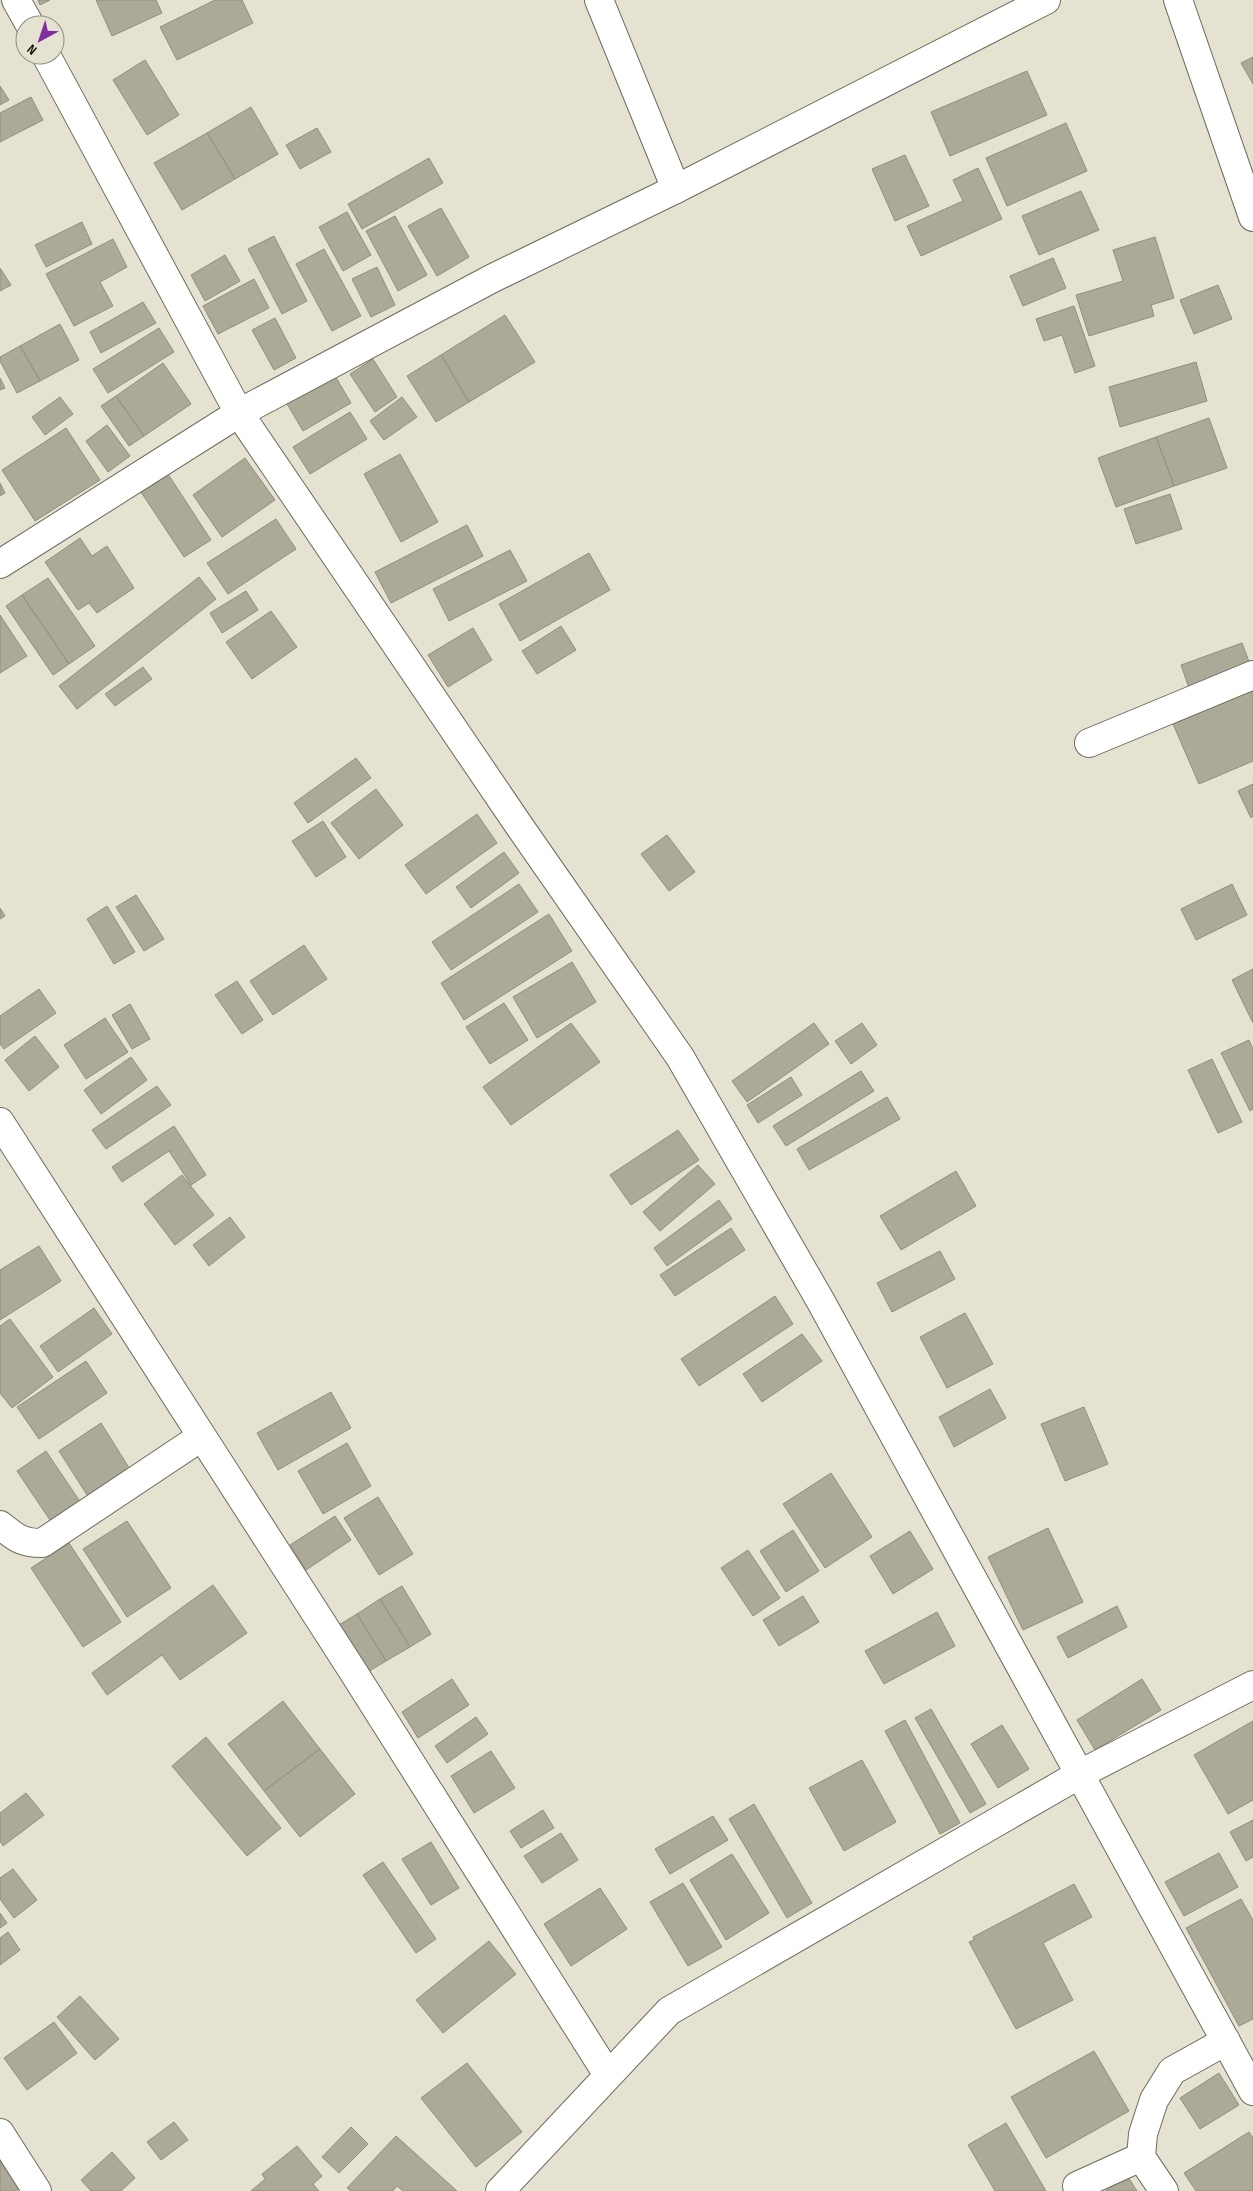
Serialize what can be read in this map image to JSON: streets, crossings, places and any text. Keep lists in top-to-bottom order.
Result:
{
  "north": "bottom left"
}
